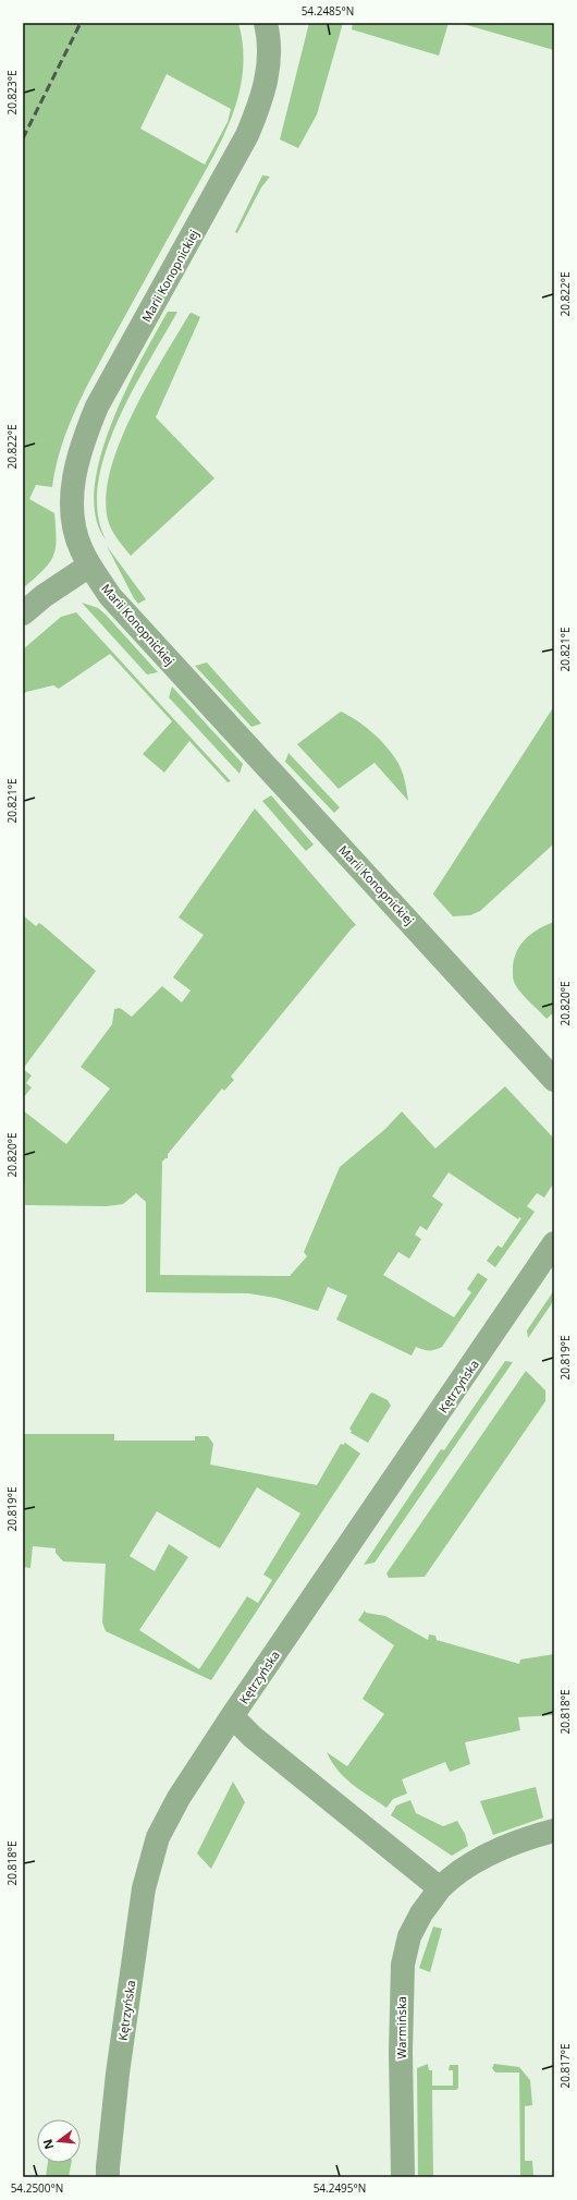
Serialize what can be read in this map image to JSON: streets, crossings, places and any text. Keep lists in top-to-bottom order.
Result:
{
  "streets": {
    "street": ["Marii Konopnickiej", "Kętrzyńska", "Warmińska"]
  },
  "north": "left",
  "coordinates": [
    "54.2485°N",
    "20.823°E",
    "20.822°E",
    "20.821°E",
    "20.820°E",
    "20.819°E",
    "20.818°E",
    "20.817°E",
    "54.2500°N",
    "54.2495°N"
  ]
}
